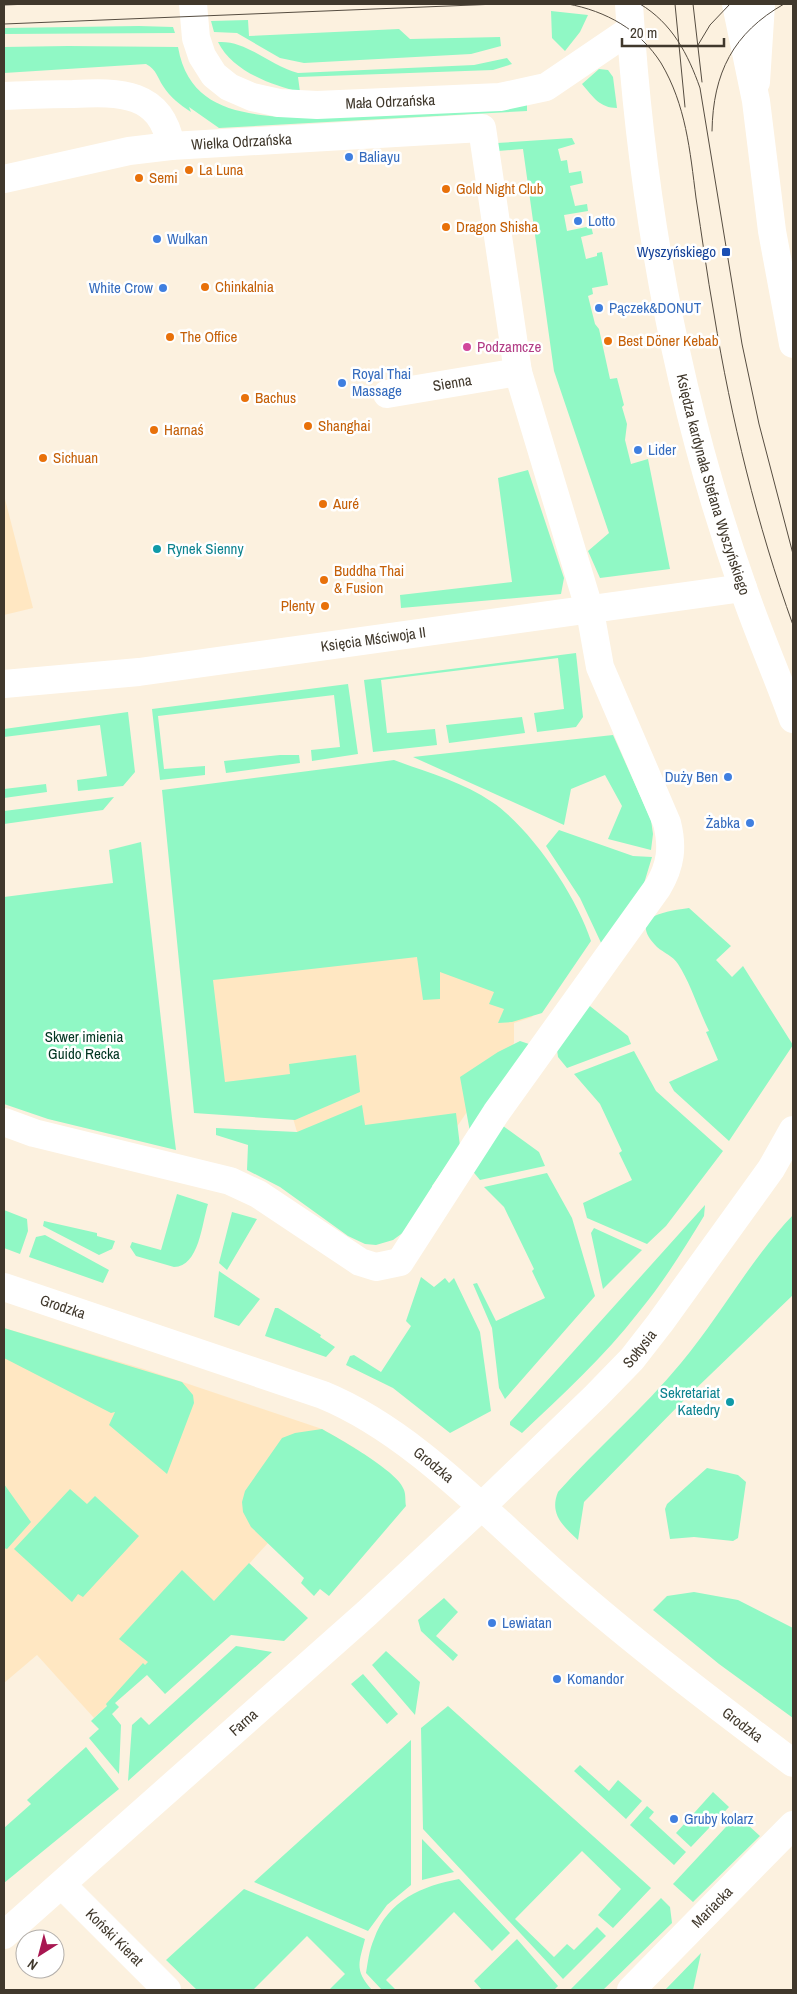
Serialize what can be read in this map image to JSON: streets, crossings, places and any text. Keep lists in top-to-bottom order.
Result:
{
  "streets": {
    "street": [
      "Mała Odrzańska",
      "Wielka Odrzańska",
      "Sienna",
      "Księdza kardynała Stefana Wyszyńskiego",
      "Księcia Mściwoja II",
      "Grodzka",
      "Sołtysia",
      "Farna",
      "Mariacka",
      "Koński Kierat"
    ]
  },
  "crossings": [
    ["Mała Odrzańska", "Księdza kardynała Stefana Wyszyńskiego"],
    ["Wielka Odrzańska", "Sienna"],
    ["Księdza kardynała Stefana Wyszyńskiego", "Księcia Mściwoja II"],
    ["Grodzka", "Sołtysia"],
    ["Grodzka", "Farna"],
    ["Sołtysia", "Farna"],
    ["Farna", "Koński Kierat"]
  ],
  "parks": ["Skwer imienia Guido Recka"],
  "places": {
    "other": [
      "Baliayu",
      "La Luna",
      "Semi",
      "Gold Night Club",
      "Lotto",
      "Dragon Shisha",
      "Wulkan",
      "Chinkalnia",
      "White Crow",
      "Pączek&DONUT",
      "The Office",
      "Best Döner Kebab",
      "Podzamcze",
      "Royal Thai Massage",
      "Bachus",
      "Shanghai",
      "Harnaś",
      "Lider",
      "Sichuan",
      "Auré",
      "Rynek Sienny",
      "Buddha Thai & Fusion",
      "Plenty",
      "Duży Ben",
      "Żabka",
      "Sekretariat Katedry",
      "Lewiatan",
      "Komandor",
      "Gruby kolarz"
    ],
    "transit": ["Wyszyńskiego"]
  },
  "scale_bar": "20 m",
  "north": "bottom left"
}
